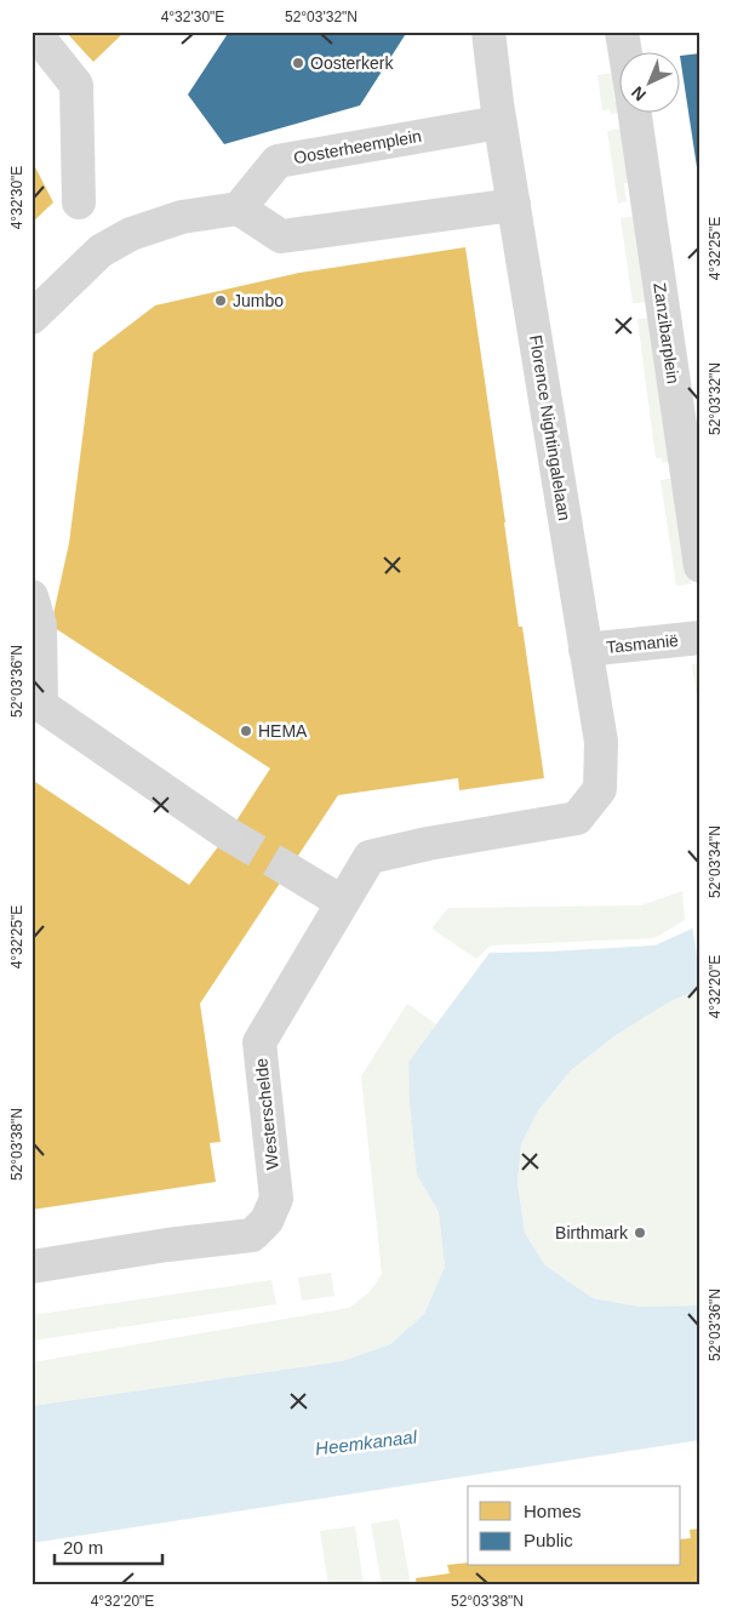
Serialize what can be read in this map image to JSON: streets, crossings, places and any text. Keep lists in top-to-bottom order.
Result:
{
  "streets": {
    "street": [
      "Oosterheemplein",
      "Zanzibarplein",
      "Florence Nightingalelaan",
      "Tasmanië",
      "Westerschelde"
    ]
  },
  "crossings": [
    ["Oosterheemplein", "Florence Nightingalelaan"],
    ["Florence Nightingalelaan", "Tasmanië"],
    ["Florence Nightingalelaan", "Westerschelde"]
  ],
  "water": ["Heemkanaal"],
  "places": [
    "Oosterkerk",
    "Jumbo",
    "HEMA",
    "Birthmark"
  ],
  "legend": ["Homes", "Public"],
  "scale_bar": "20 m",
  "north": "bottom left",
  "coordinates": [
    "4°32'30\"E",
    "52°03'32\"N",
    "4°32'25\"E",
    "52°03'36\"N",
    "52°03'34\"N",
    "4°32'20\"E",
    "52°03'38\"N"
  ]
}
